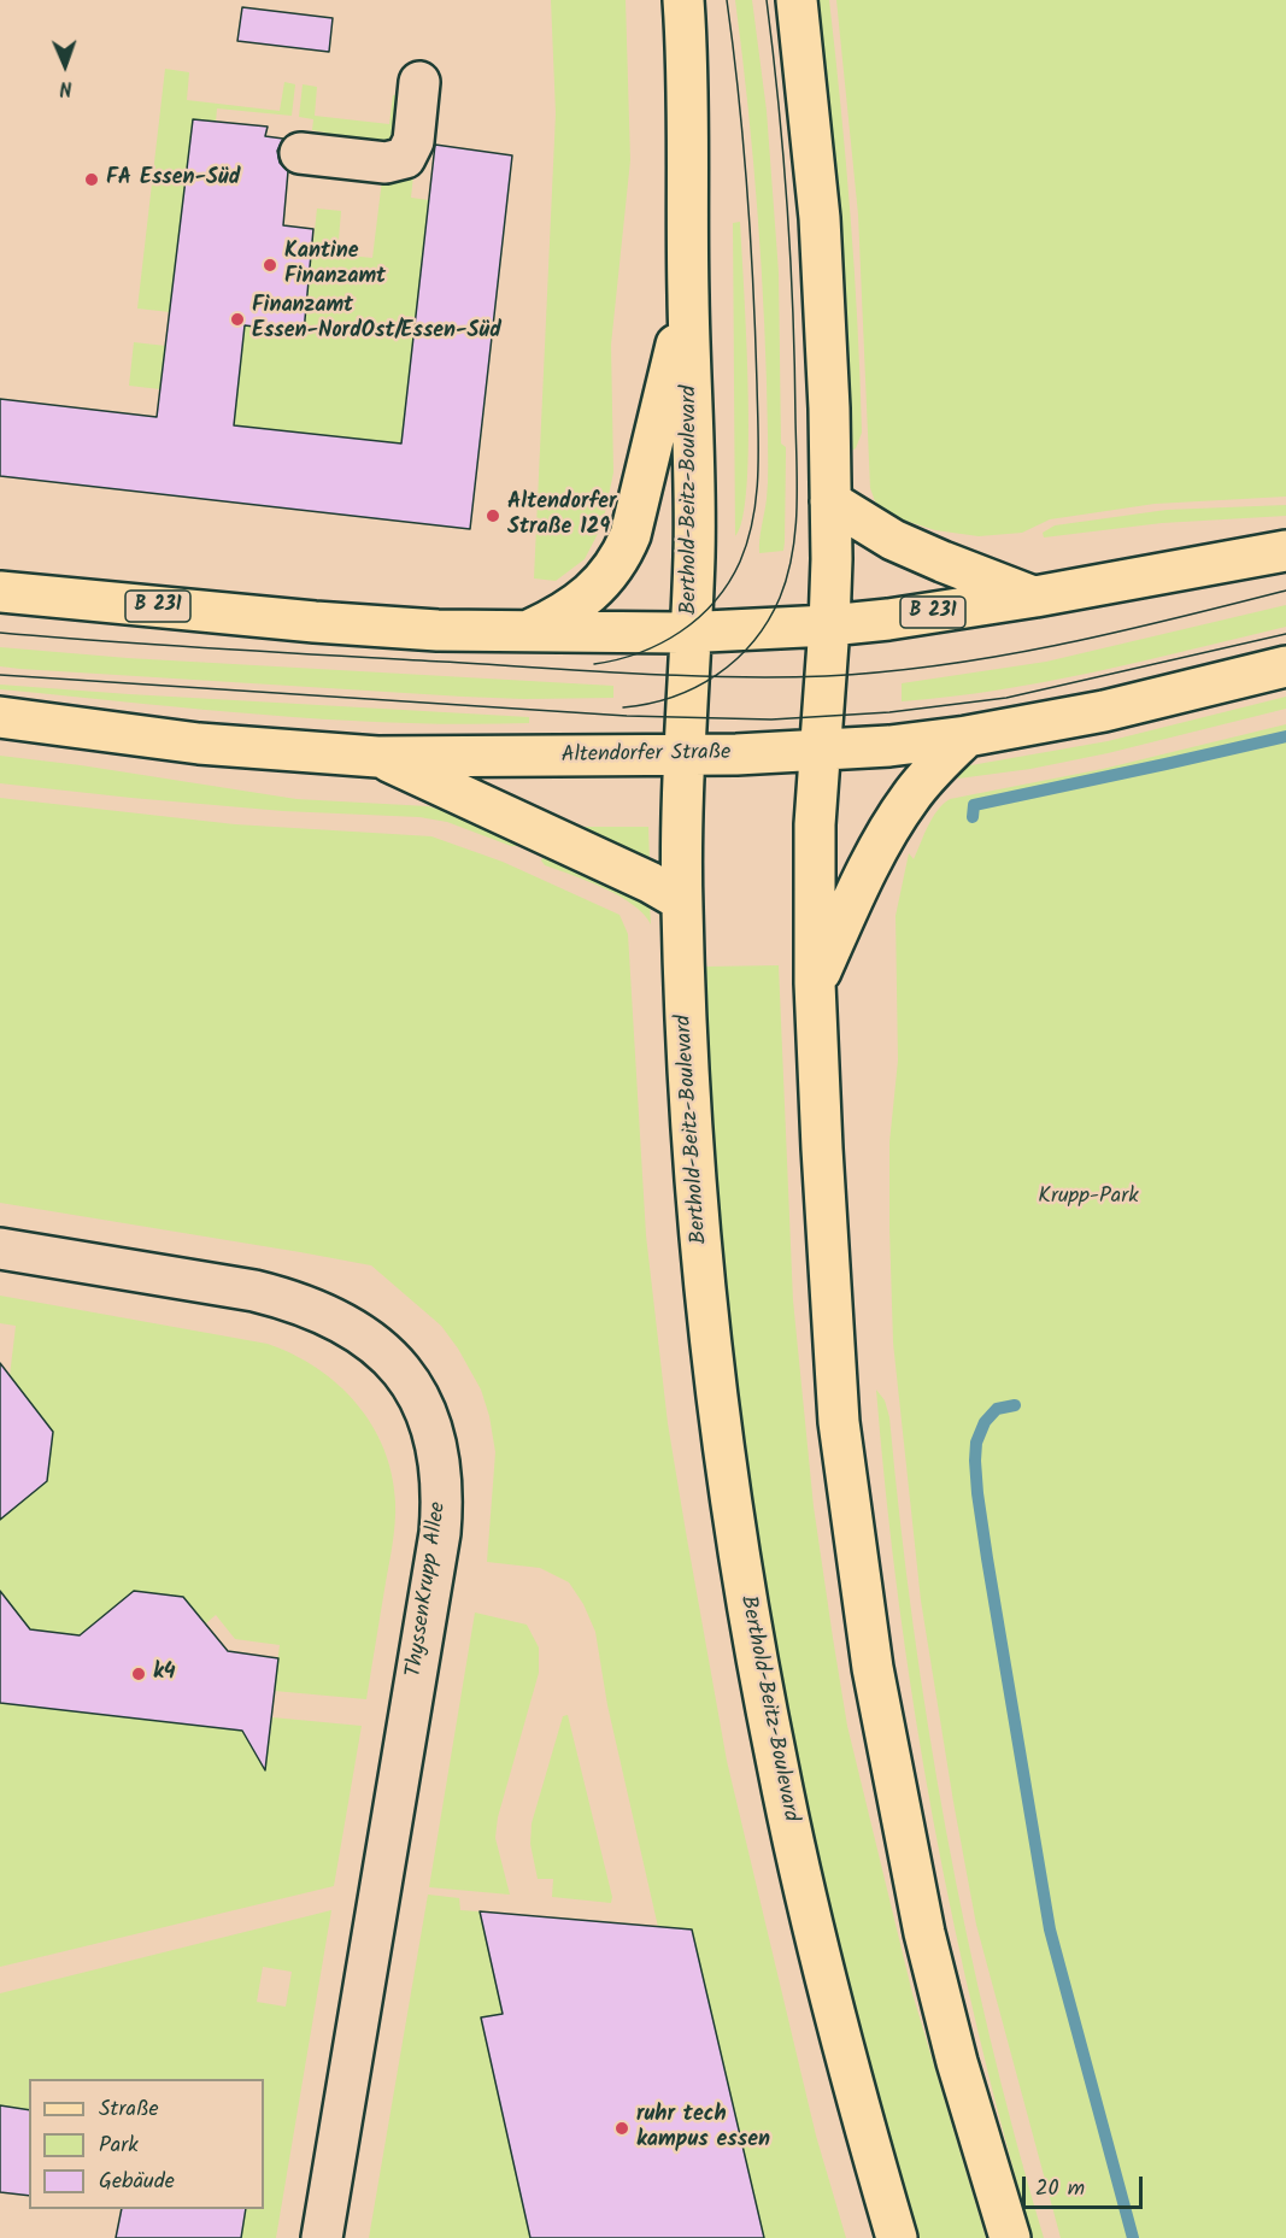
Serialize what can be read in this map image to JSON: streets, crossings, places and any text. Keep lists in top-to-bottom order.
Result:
{
  "streets": {
    "main road": ["Berthold-Beitz-Boulevard", "B 231", "Altendorfer Straße"],
    "street": ["ThyssenKrupp Allee"]
  },
  "crossings": [
    ["Berthold-Beitz-Boulevard", "B 231"],
    ["Berthold-Beitz-Boulevard", "Altendorfer Straße"]
  ],
  "parks": ["Krupp-Park"],
  "places": [
    "FA Essen-Süd",
    "Kantine Finanzamt",
    "Finanzamt Essen-NordOst/Essen-Süd",
    "Altendorfer Straße 129",
    "k4",
    "ruhr tech kampus essen"
  ],
  "legend": ["Straße", "Park", "Gebäude"],
  "scale_bar": "20 m",
  "north": "bottom"
}
